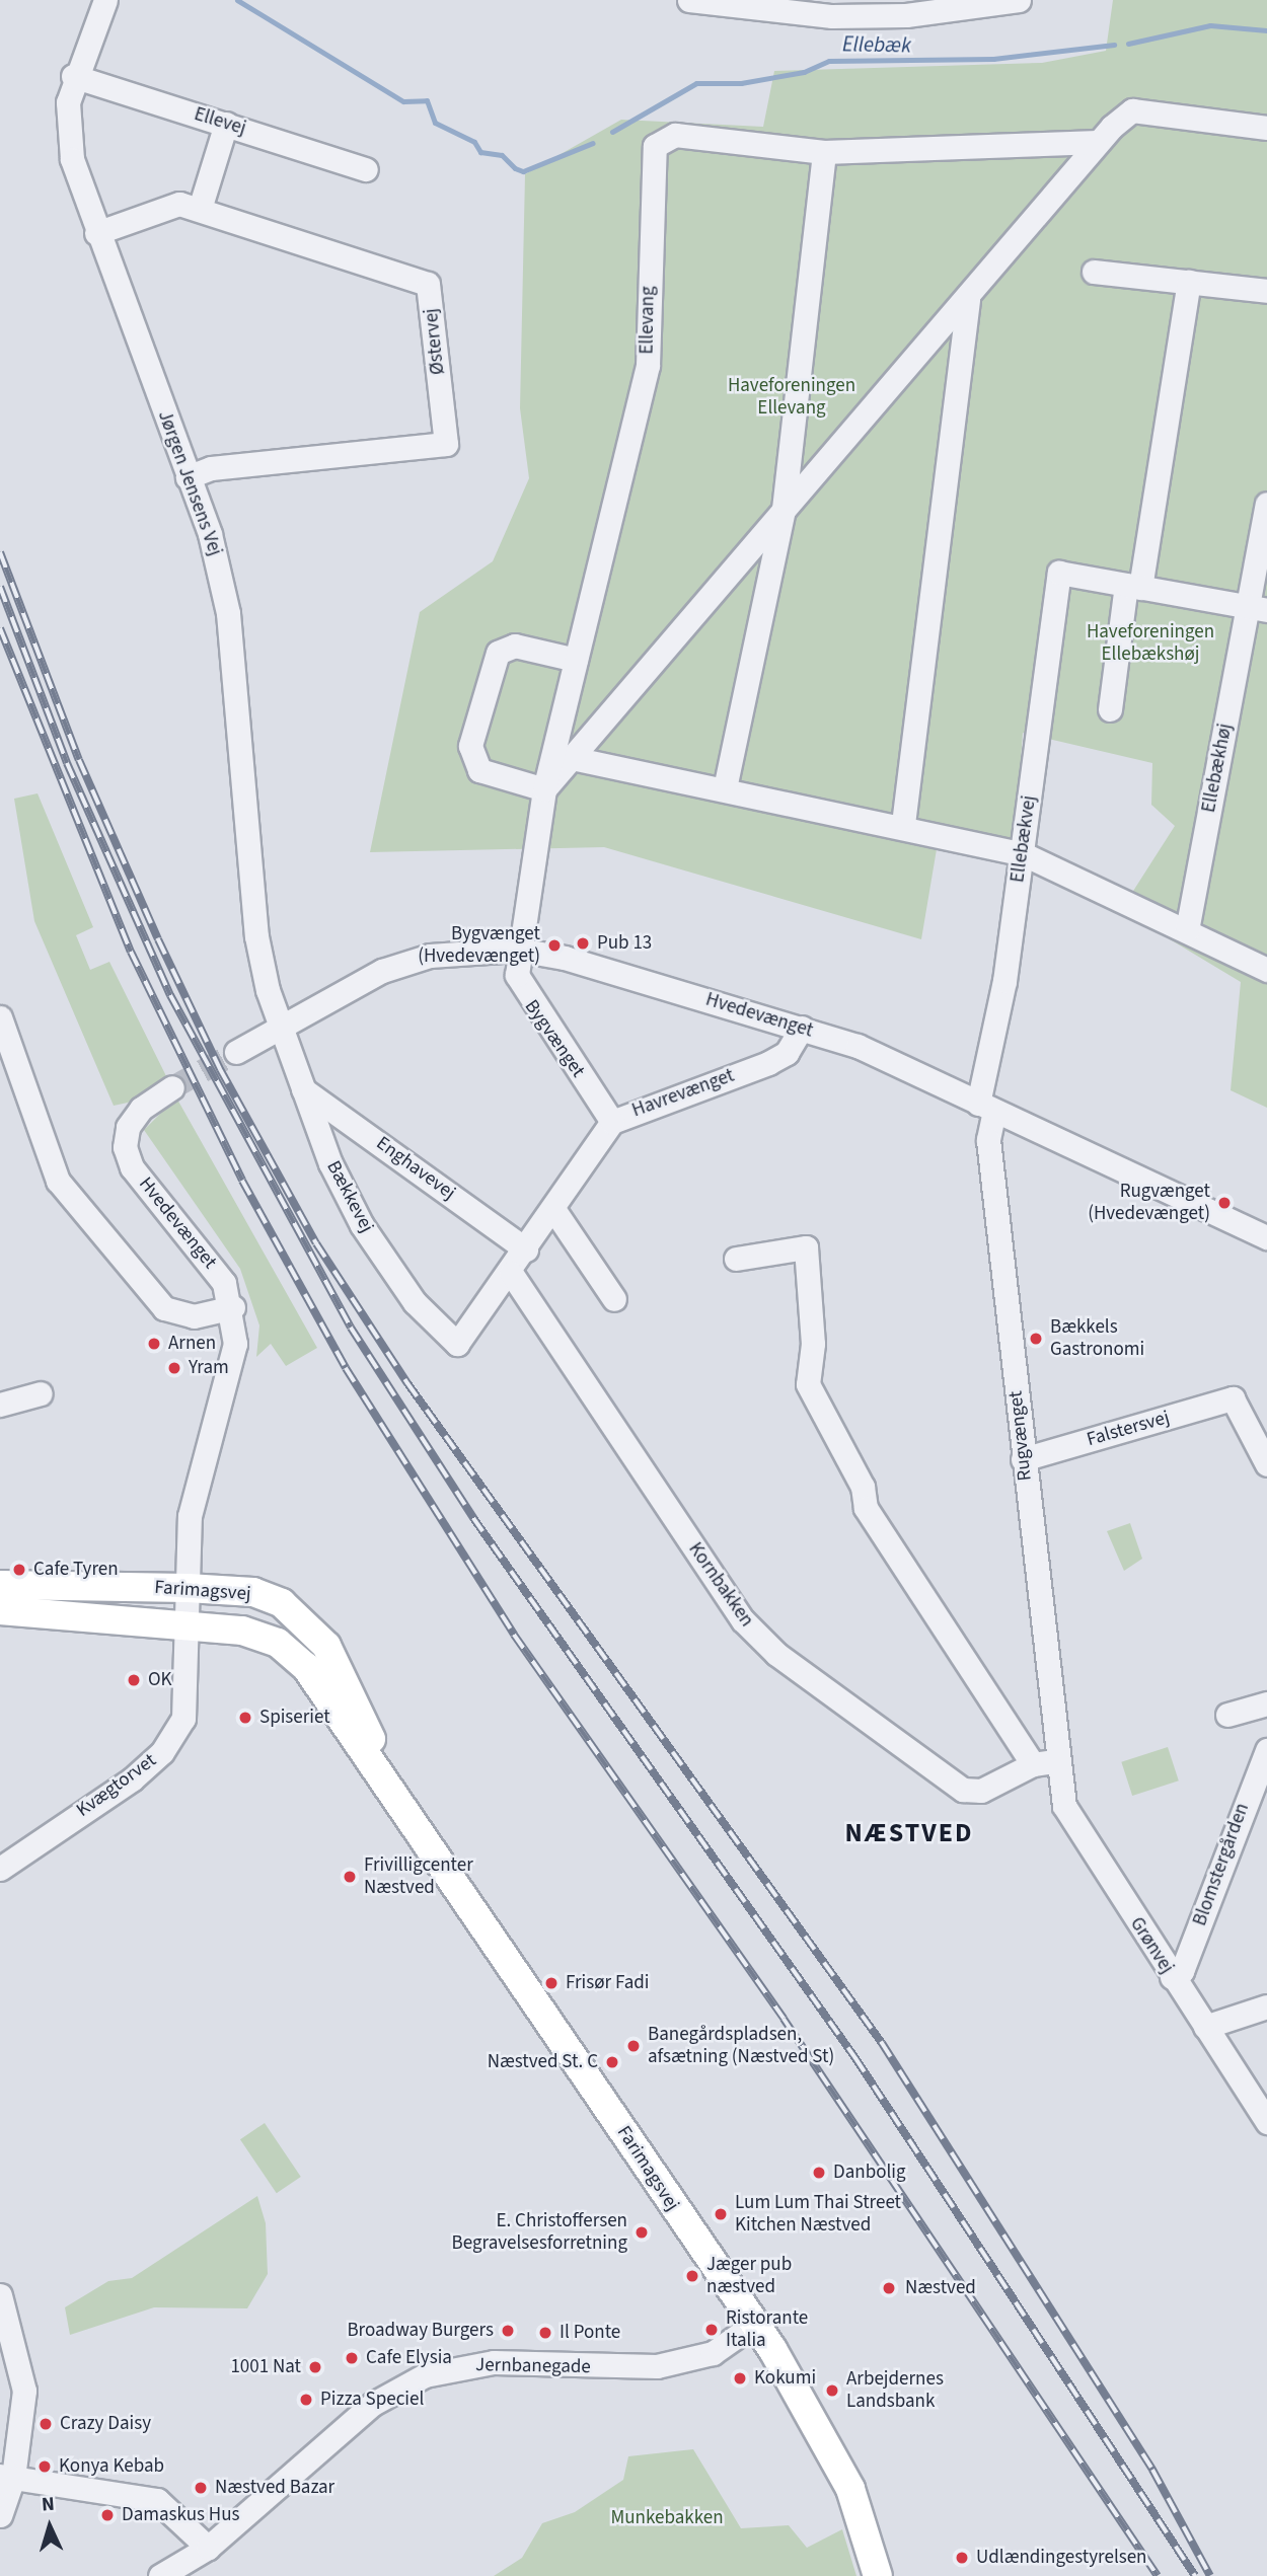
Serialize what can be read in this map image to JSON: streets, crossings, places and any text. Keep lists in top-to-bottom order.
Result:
{
  "streets": {
    "main road": ["Farimagsvej"],
    "street": [
      "Ellevej",
      "Ellevang",
      "Østervej",
      "Jørgen Jensens Vej",
      "Ellebækhøj",
      "Ellebækvej",
      "Hvedevænget",
      "Bygvænget",
      "Havrevænget",
      "Enghavevej",
      "Bækkevej",
      "Falstersvej",
      "Rugvænget",
      "Kornbakken",
      "Kvægtorvet",
      "Blomstergården",
      "Grønvej",
      "Jernbanegade"
    ]
  },
  "crossings": [
    ["Ellevej", "Jørgen Jensens Vej"],
    ["Ellevang", "Hvedevænget"],
    ["Ellevang", "Bygvænget"],
    ["Østervej", "Jørgen Jensens Vej"],
    ["Jørgen Jensens Vej", "Hvedevænget"],
    ["Jørgen Jensens Vej", "Bækkevej"],
    ["Ellebækvej", "Hvedevænget"],
    ["Ellebækvej", "Rugvænget"],
    ["Hvedevænget", "Bygvænget"],
    ["Hvedevænget", "Havrevænget"],
    ["Hvedevænget", "Bækkevej"],
    ["Hvedevænget", "Rugvænget"],
    ["Hvedevænget", "Farimagsvej"],
    ["Hvedevænget", "Kvægtorvet"],
    ["Bygvænget", "Havrevænget"],
    ["Havrevænget", "Enghavevej"],
    ["Havrevænget", "Bækkevej"],
    ["Havrevænget", "Kornbakken"],
    ["Enghavevej", "Bækkevej"],
    ["Falstersvej", "Rugvænget"],
    ["Rugvænget", "Kornbakken"],
    ["Rugvænget", "Grønvej"],
    ["Kornbakken", "Grønvej"],
    ["Farimagsvej", "Kvægtorvet"],
    ["Farimagsvej", "Jernbanegade"],
    ["Blomstergården", "Grønvej"]
  ],
  "districts": ["NÆSTVED"],
  "water": ["Ellebæk"],
  "parks": ["Haveforeningen Ellevang", "Haveforeningen Ellebækshøj", "Munkebakken"],
  "places": [
    "Pub 13",
    "Bygvænget (Hvedevænget)",
    "Rugvænget (Hvedevænget)",
    "Bækkels Gastronomi",
    "Arnen",
    "Yram",
    "Cafe Tyren",
    "OK",
    "Spiseriet",
    "Frivilligcenter Næstved",
    "Frisør Fadi",
    "Banegårdspladsen, afsætning (Næstved St)",
    "Næstved St. C",
    "Danbolig",
    "Lum Lum Thai Street Kitchen Næstved",
    "E. Christoffersen Begravelsesforretning",
    "Jæger pub næstved",
    "Næstved",
    "Ristorante Italia",
    "Broadway Burgers",
    "Il Ponte",
    "Cafe Elysia",
    "1001 Nat",
    "Kokumi",
    "Arbejdernes Landsbank",
    "Pizza Speciel",
    "Crazy Daisy",
    "Konya Kebab",
    "Næstved Bazar",
    "Damaskus Hus",
    "Udlændingestyrelsen"
  ],
  "north": "top"
}
